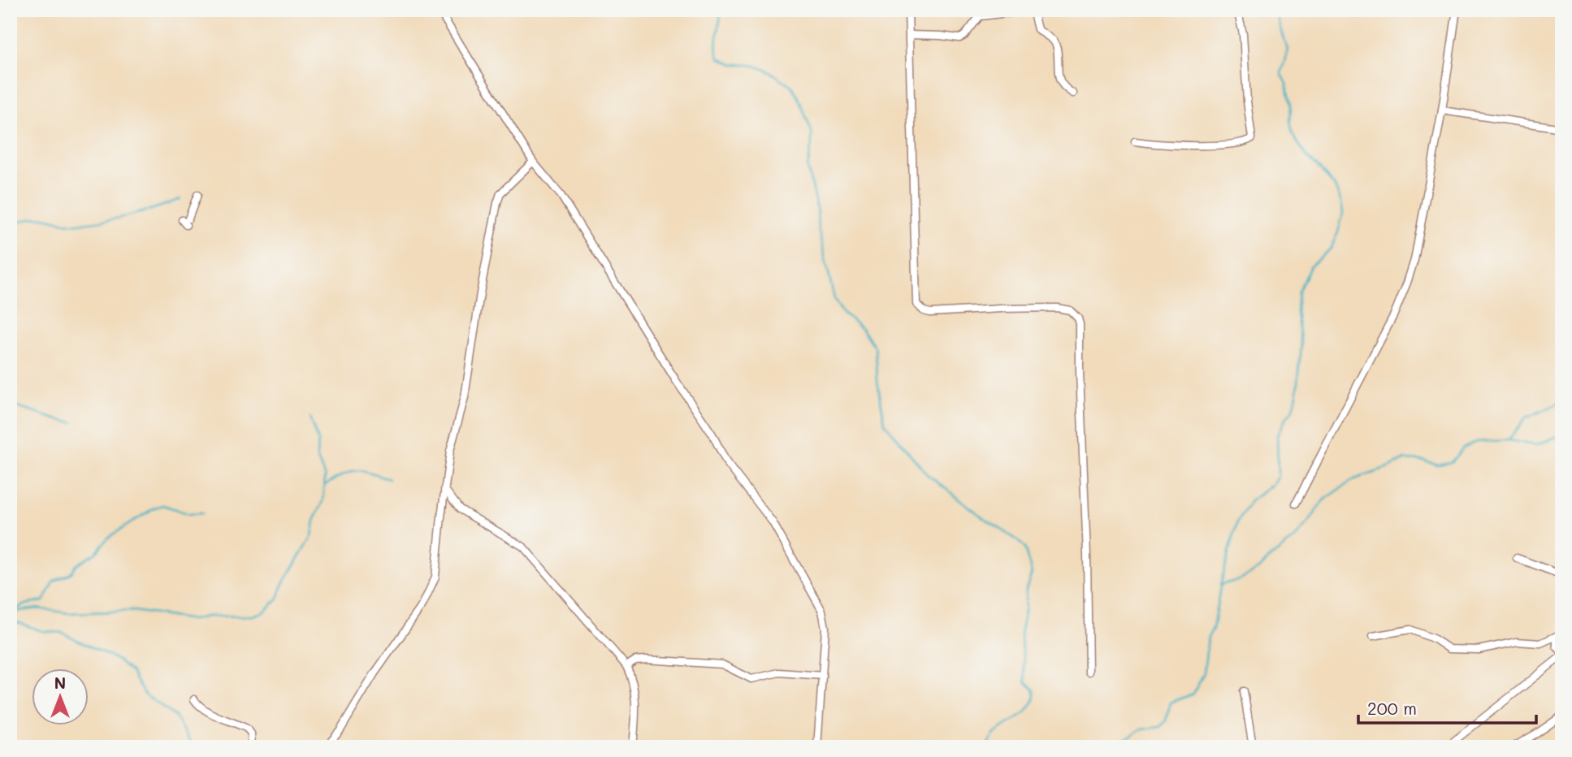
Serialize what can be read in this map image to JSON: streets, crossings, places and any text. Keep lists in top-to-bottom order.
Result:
{
  "scale_bar": "200 m",
  "north": "top"
}
